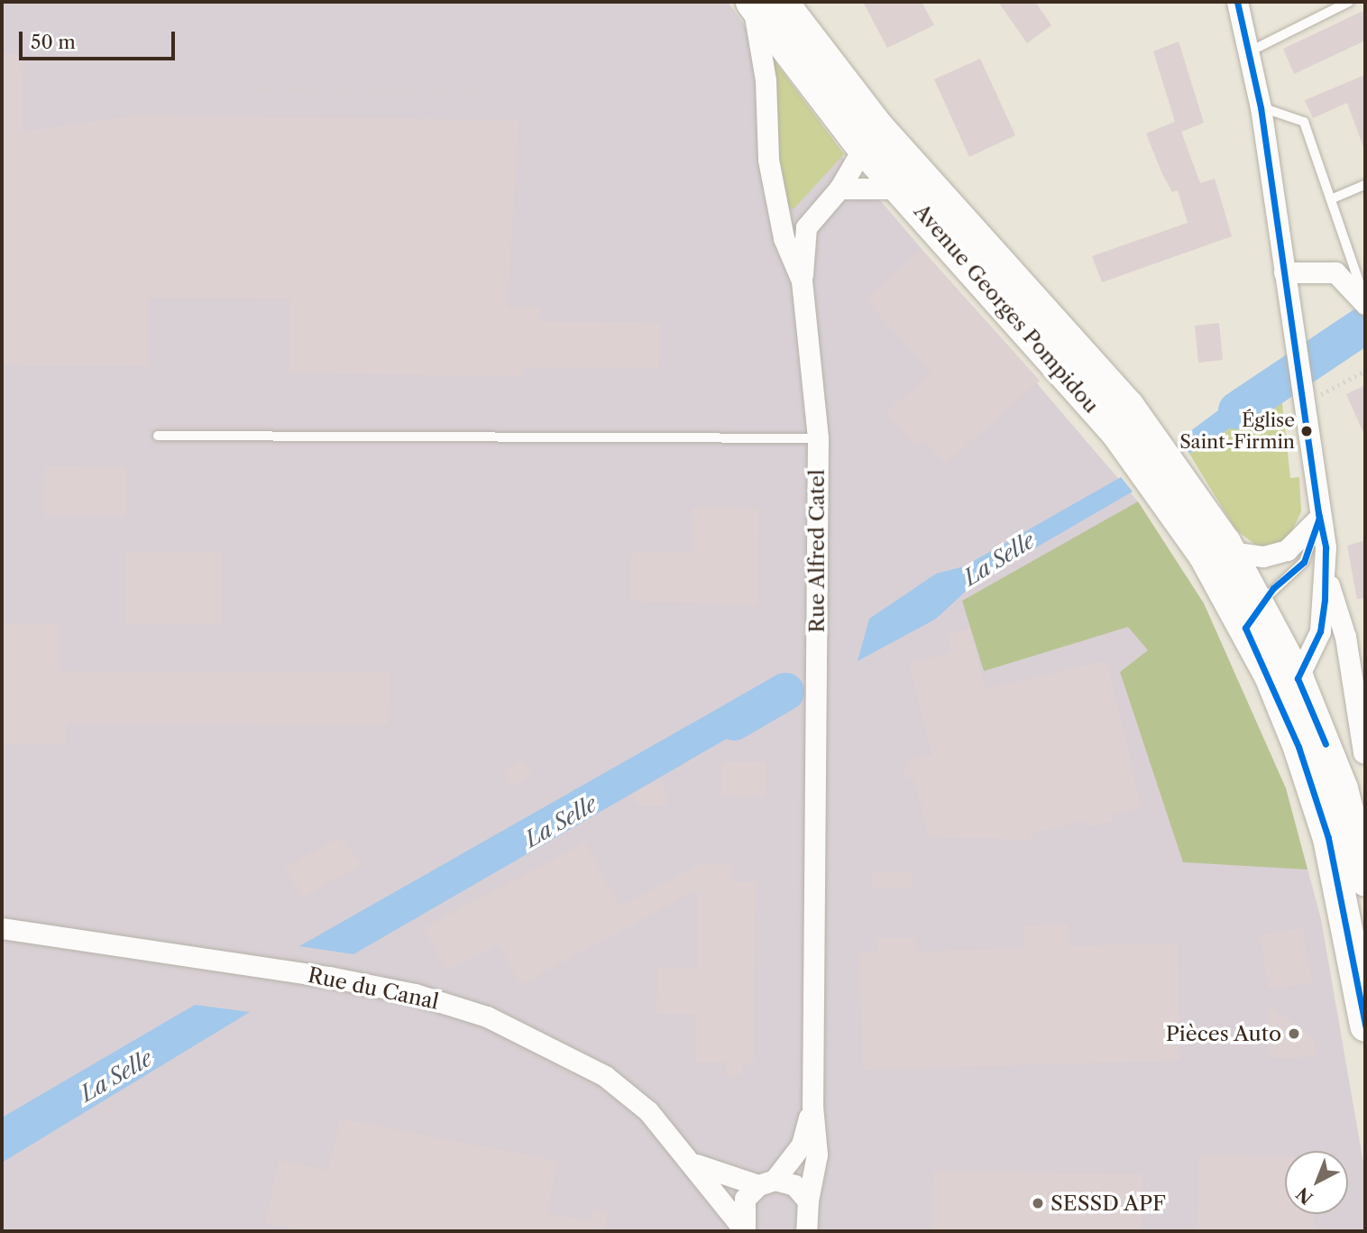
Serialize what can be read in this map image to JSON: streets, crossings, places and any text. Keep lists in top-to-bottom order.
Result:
{
  "streets": {
    "main road": ["Avenue Georges Pompidou"],
    "street": ["Rue Alfred Catel", "Rue du Canal"]
  },
  "crossings": [
    ["Avenue Georges Pompidou", "Rue Alfred Catel"],
    ["Rue Alfred Catel", "Rue du Canal"]
  ],
  "water": ["La Selle"],
  "places": ["Église Saint-Firmin", "Pièces Auto", "SESSD APF"],
  "scale_bar": "50 m",
  "north": "bottom left"
}
